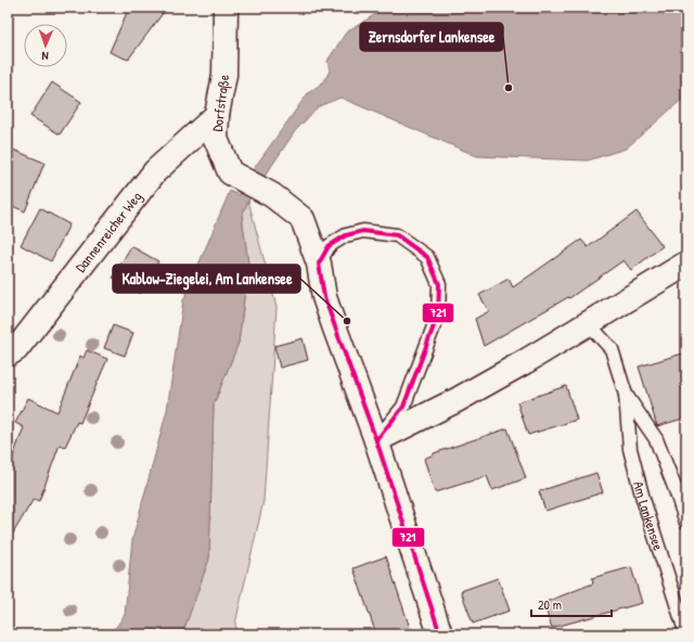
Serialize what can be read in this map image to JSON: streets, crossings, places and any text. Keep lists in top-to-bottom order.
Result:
{
  "streets": {
    "street": ["Dorfstraße", "Dannenreicher Weg"],
    "lane": ["Am Lankensee"]
  },
  "crossings": [
    ["Dorfstraße", "Dannenreicher Weg"]
  ],
  "places": ["Zernsdorfer Lankensee", "Kablow-Ziegelei, Am Lankensee"],
  "lines": ["transit line 721"],
  "scale_bar": "20 m",
  "north": "bottom"
}
